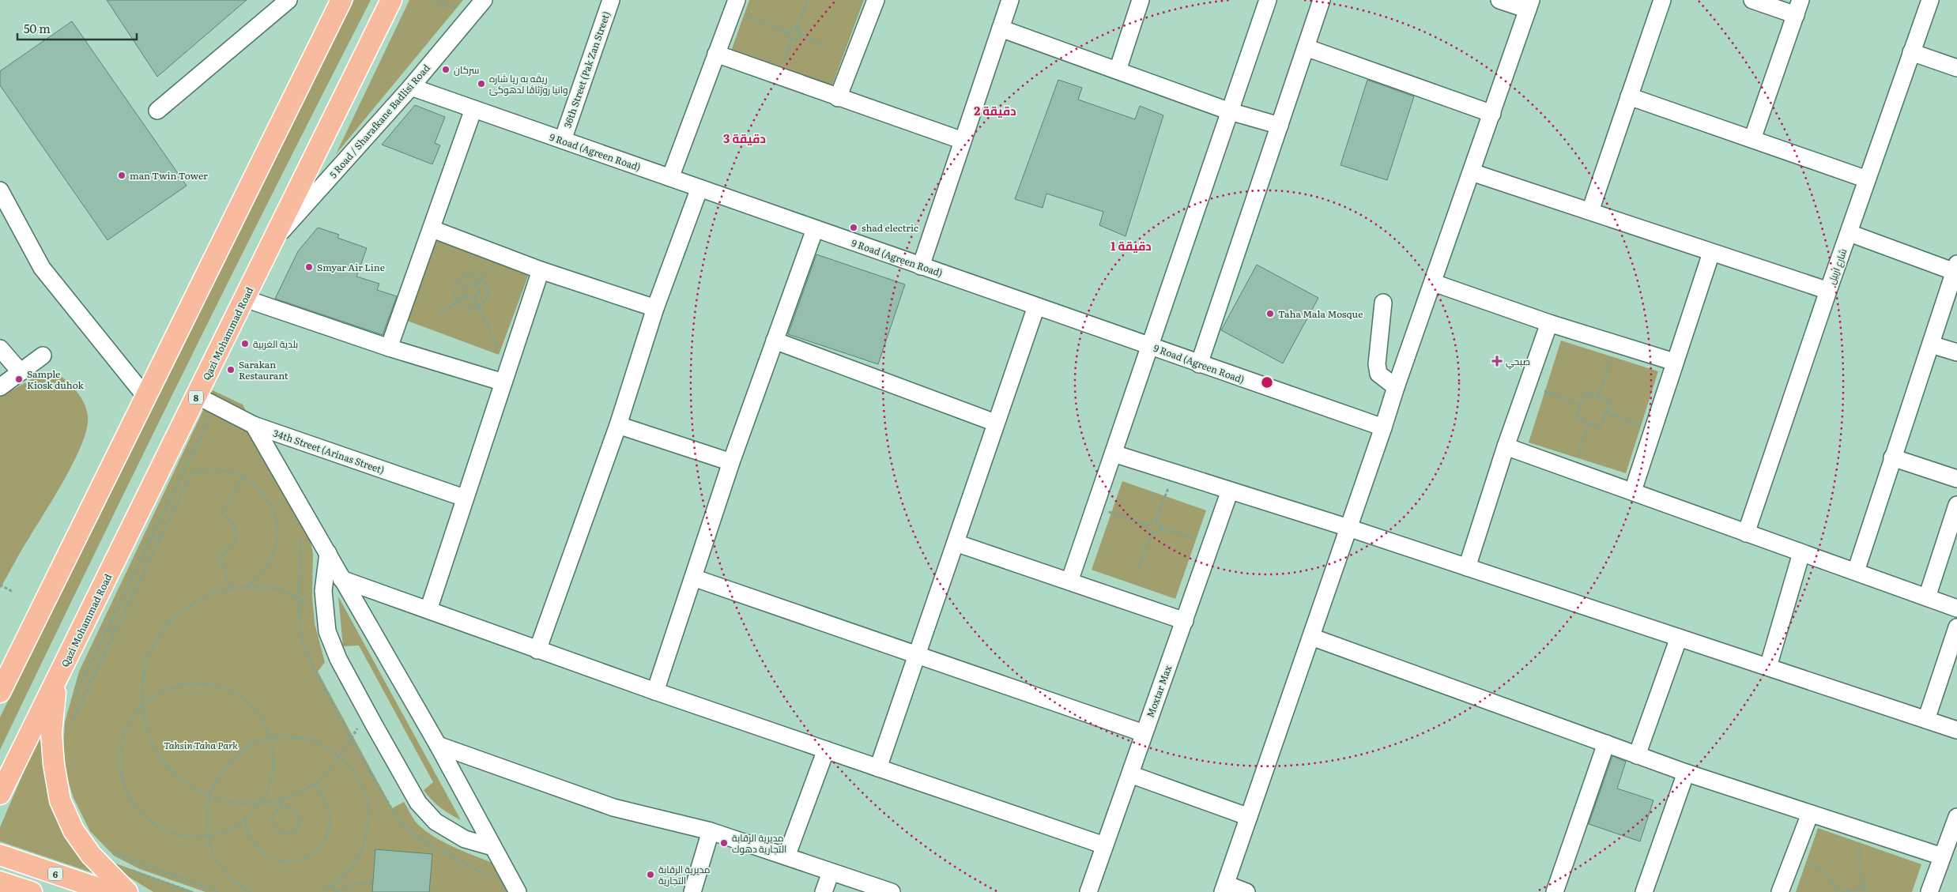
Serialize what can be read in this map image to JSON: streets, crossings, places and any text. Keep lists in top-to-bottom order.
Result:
{
  "streets": {
    "main road": ["Qazi Mohammad Road", "8", "6"],
    "street": [
      "36th Street (Pak Zan Street)",
      "5 Road / Sharafkane Badlisi Road",
      "9 Road (Agreen Road)",
      "شارع اربيل",
      "34th Street (Arinas Street)",
      "Moxtar Max"
    ]
  },
  "crossings": [
    ["36th Street (Pak Zan Street)", "9 Road (Agreen Road)"],
    ["5 Road / Sharafkane Badlisi Road", "9 Road (Agreen Road)"],
    ["5 Road / Sharafkane Badlisi Road", "Qazi Mohammad Road"],
    ["Qazi Mohammad Road", "34th Street (Arinas Street)"]
  ],
  "parks": ["Tahsin Taha Park"],
  "places": {
    "other": [
      "سركان",
      "ريڤه به ريا شاره وانيا روژئاڤا لدهوكئ",
      "man Twin Tower",
      "shad electric",
      "Smyar Air Line",
      "Taha Mala Mosque",
      "بلدية الغربية",
      "Sarakan Restaurant",
      "Sample Kiosk duhok",
      "مديرية الرقابة التجارية دهوك",
      "مديرية الرقابة التجارية"
    ],
    "health": ["صبحي"]
  },
  "scale_bar": "50 m",
  "rings": ["2 دقيقة", "3 دقيقة", "1 دقيقة"]
}
